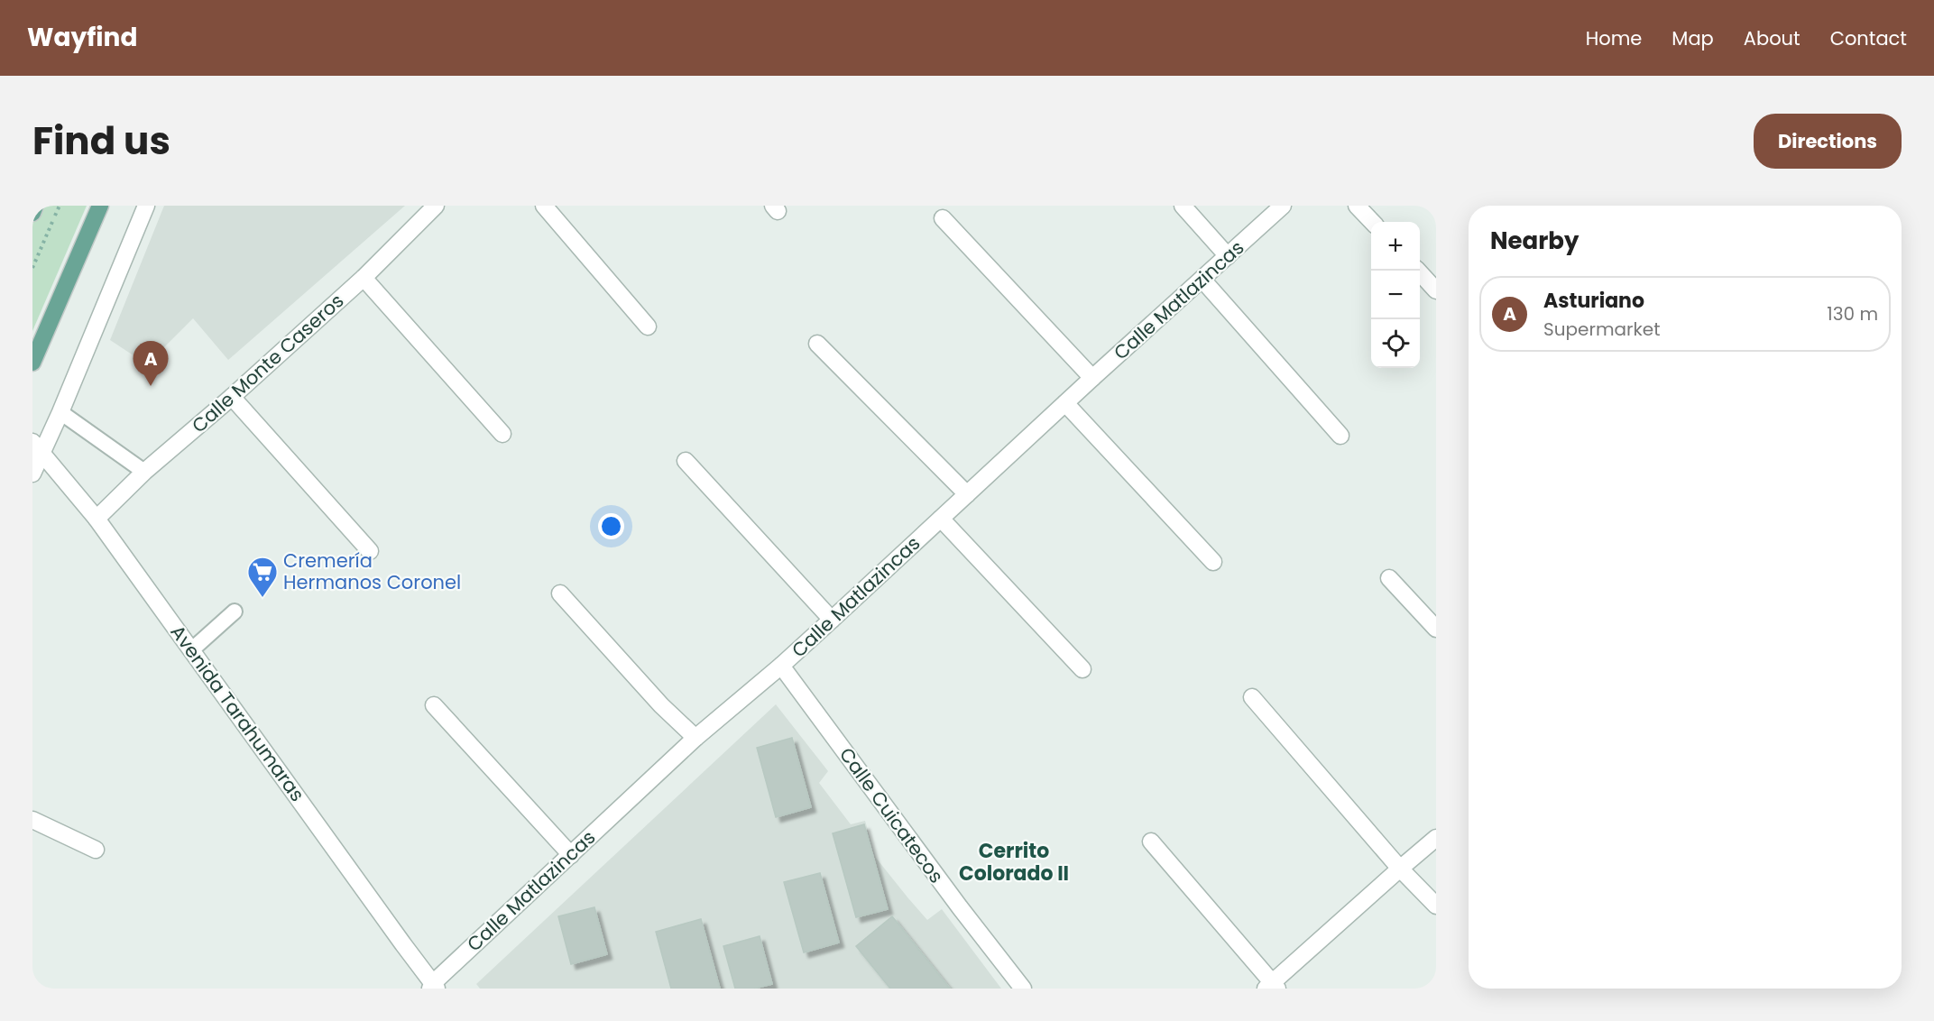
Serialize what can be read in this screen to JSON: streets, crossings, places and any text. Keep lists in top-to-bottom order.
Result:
{
  "streets": {
    "street": [
      "Calle Matlazincas",
      "Calle Monte Caseros",
      "Avenida Tarahumaras",
      "Calle Cuicatecos"
    ]
  },
  "crossings": [
    ["Calle Matlazincas", "Avenida Tarahumaras"],
    ["Calle Matlazincas", "Calle Cuicatecos"],
    ["Calle Monte Caseros", "Avenida Tarahumaras"]
  ],
  "districts": ["Cerrito Colorado II"],
  "places": {
    "supermarket": ["Cremería Hermanos Coronel"]
  },
  "page": {
    "header": "Wayfind",
    "nav": [
      "Home",
      "Map",
      "About",
      "Contact"
    ],
    "title": "Find us",
    "buttons": "Directions",
    "heading": "Nearby",
    "map_buttons": ["+", "−"],
    "list": [
      {
        "mark": "A",
        "name": "Asturiano",
        "note": "Supermarket",
        "value": "130 m"
      }
    ],
    "pins": "A"
  }
}
